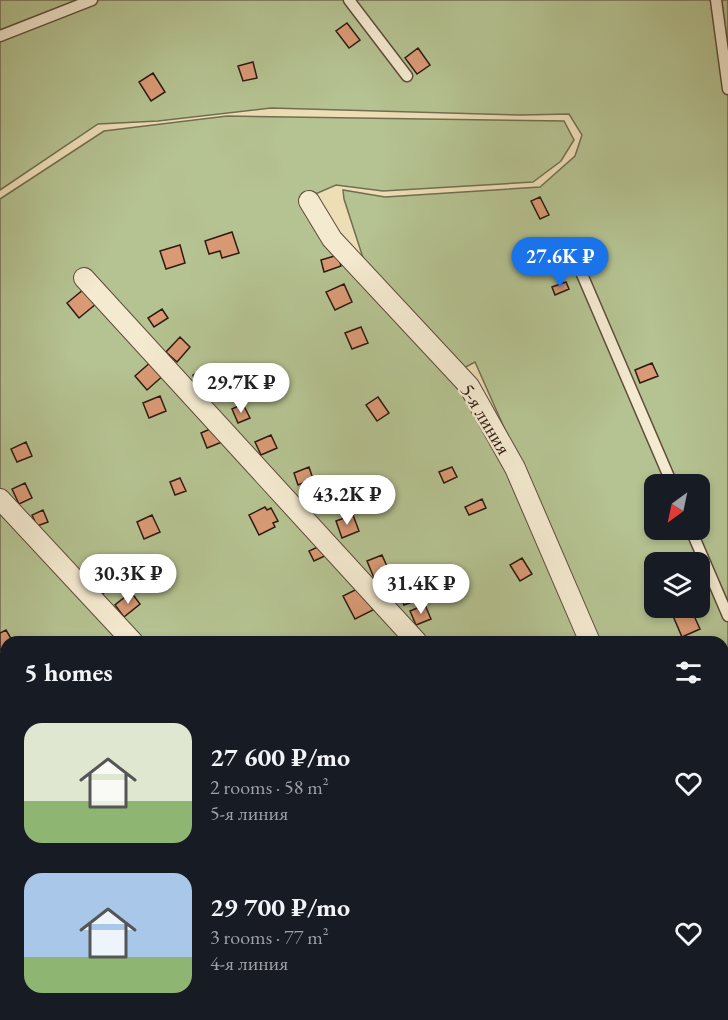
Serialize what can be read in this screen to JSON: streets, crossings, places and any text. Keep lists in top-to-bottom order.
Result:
{
  "streets": {
    "street": ["5-я линия"]
  },
  "north": "bottom left",
  "page": {
    "price": [
      "27.6K ₽",
      "29.7K ₽",
      "43.2K ₽",
      "30.3K ₽",
      "31.4K ₽"
    ],
    "heading": "5 homes",
    "list": [
      {
        "name": "27 600 ₽/mo",
        "note": "2 rooms · 58 m² · 5-я линия"
      },
      {
        "name": "29 700 ₽/mo",
        "note": "3 rooms · 77 m² · 4-я линия"
      }
    ]
  }
}
